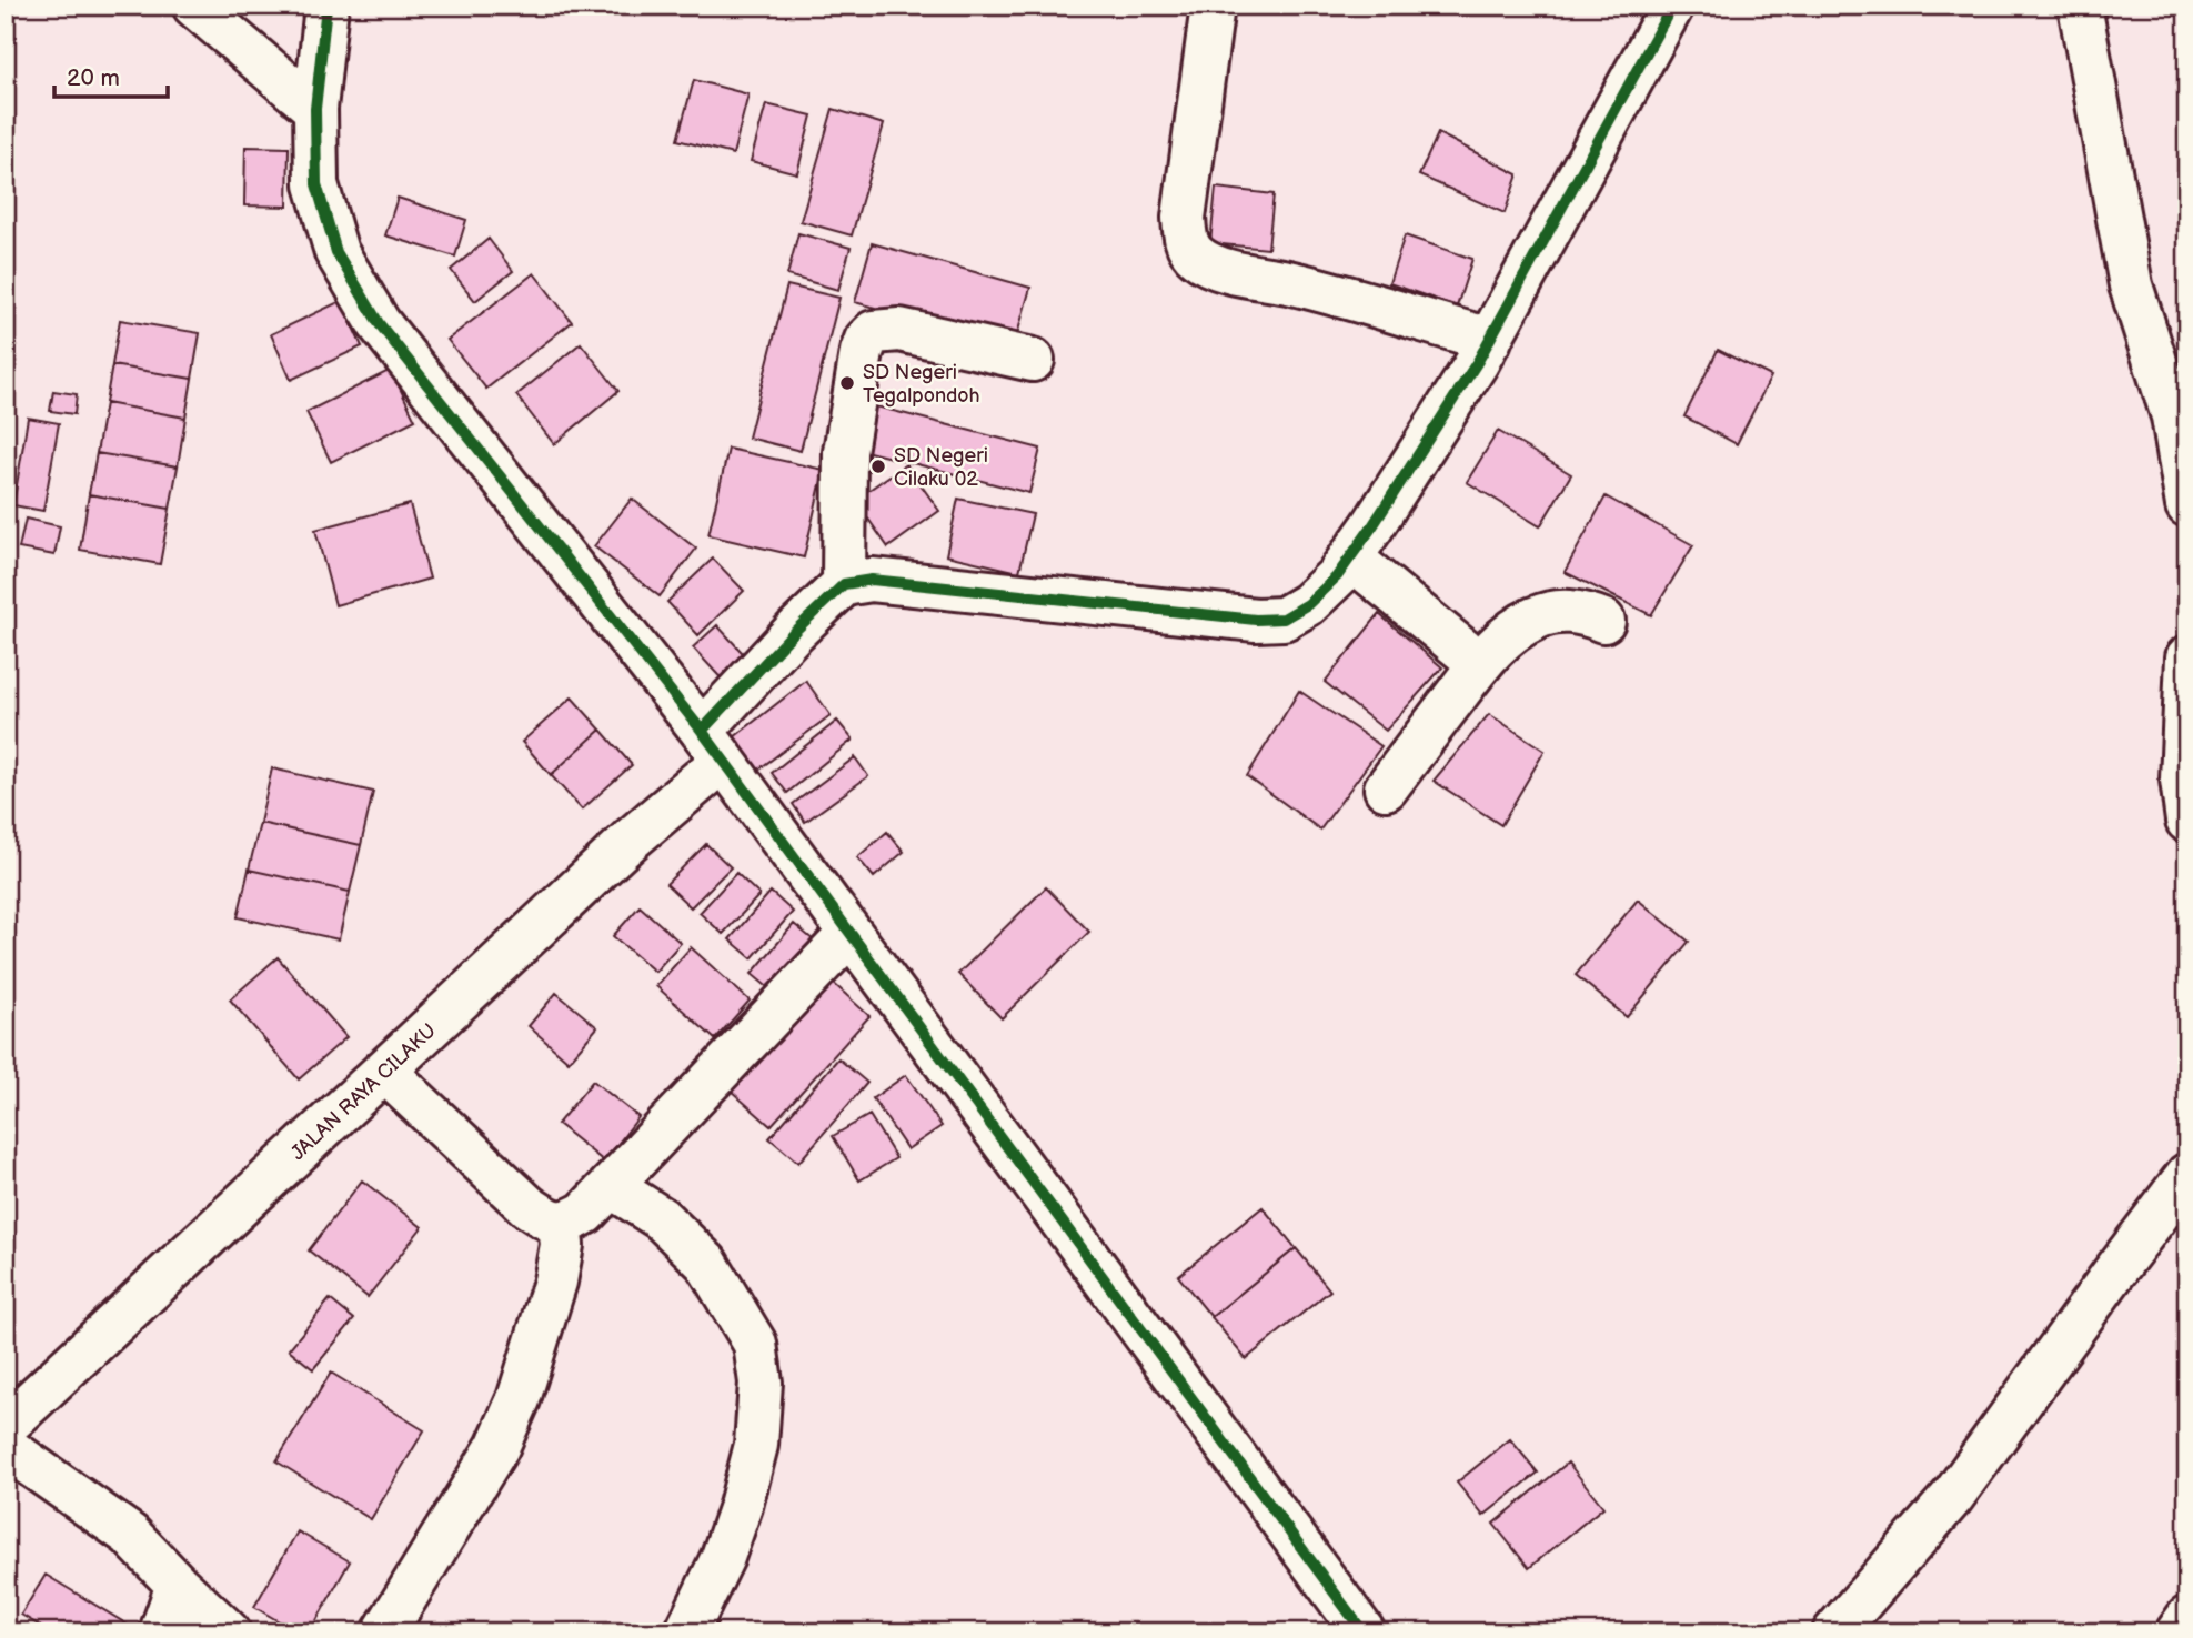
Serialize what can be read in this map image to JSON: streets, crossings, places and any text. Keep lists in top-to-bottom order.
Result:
{
  "streets": {
    "street": ["JALAN RAYA CILAKU"]
  },
  "places": ["SD Negeri Tegalpondoh", "SD Negeri Cilaku 02"],
  "scale_bar": "20 m"
}
